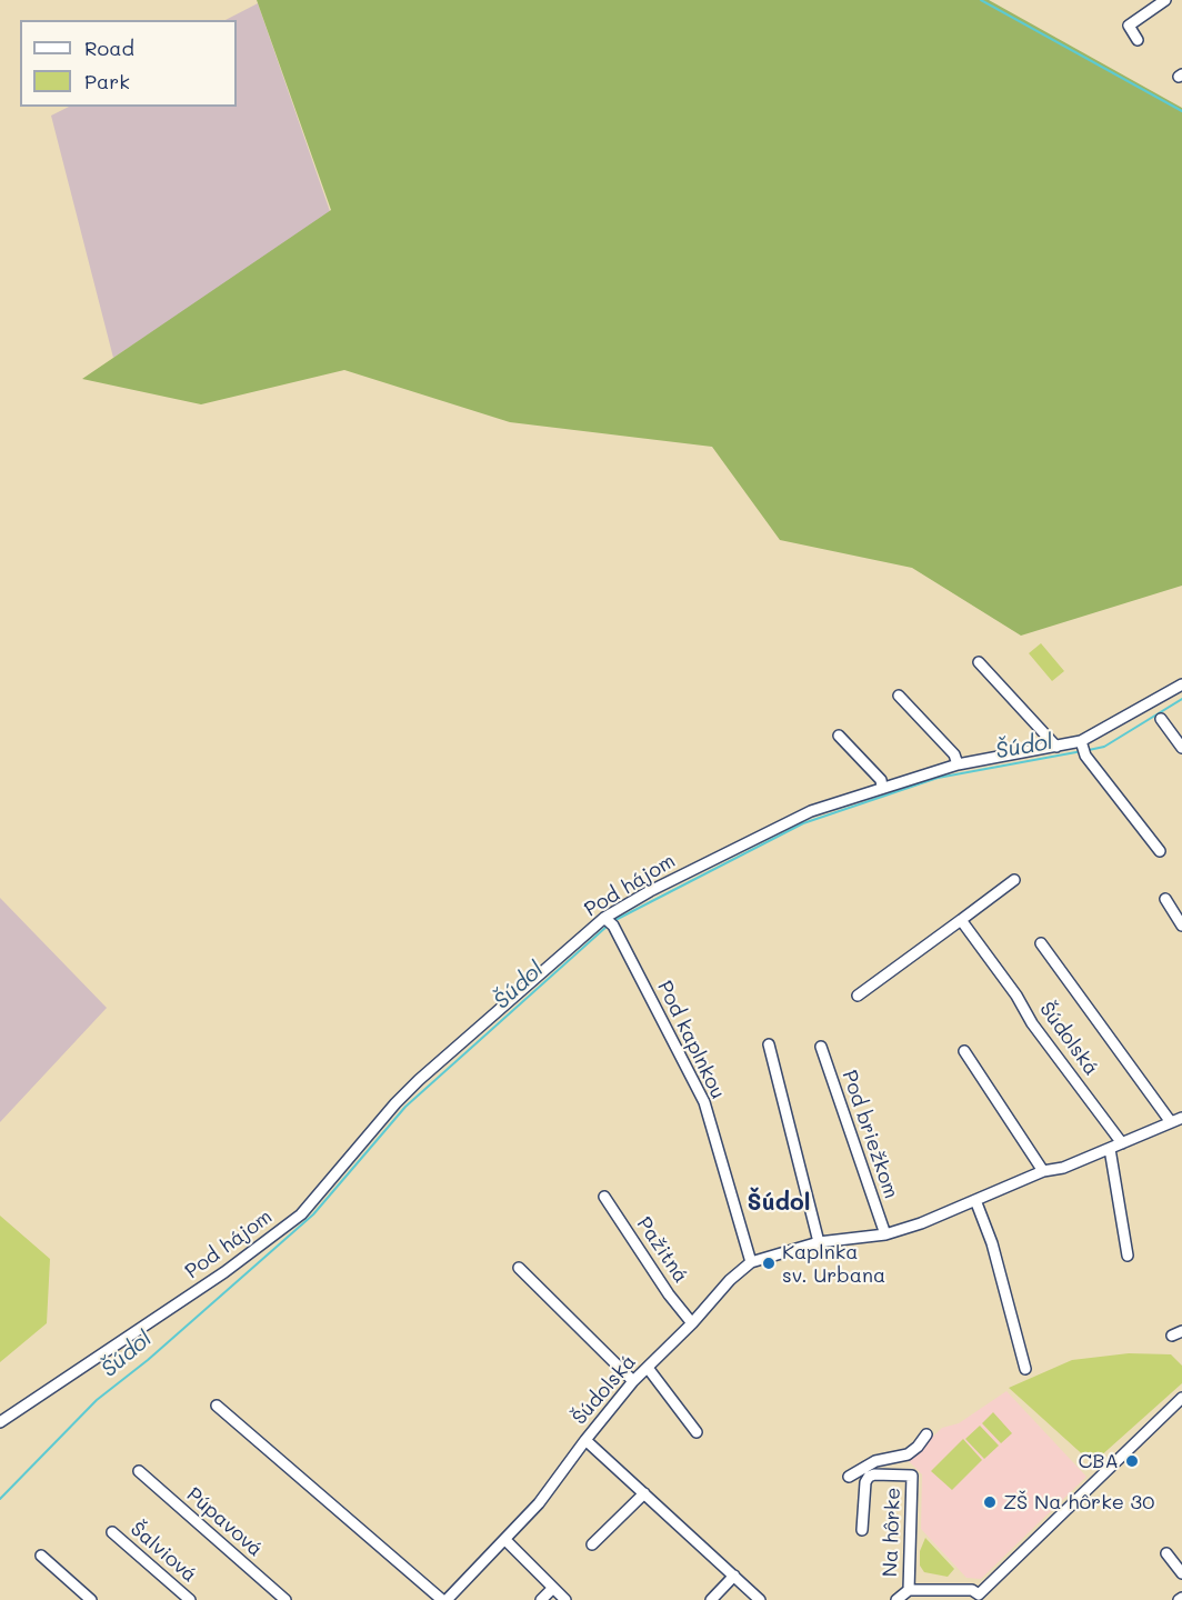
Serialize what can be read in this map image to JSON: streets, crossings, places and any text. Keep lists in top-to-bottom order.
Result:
{
  "streets": {
    "street": [
      "Pod hájom",
      "Šúdolská",
      "Pod kaplnkou",
      "Pod briežkom",
      "Pažitná",
      "Púpavová",
      "Na hôrke",
      "Šalviová"
    ]
  },
  "crossings": [
    ["Pod hájom", "Pod kaplnkou"],
    ["Šúdolská", "Pod kaplnkou"],
    ["Šúdolská", "Pod briežkom"],
    ["Šúdolská", "Pažitná"]
  ],
  "districts": ["Šúdol"],
  "water": ["Šúdol"],
  "places": ["Kaplnka sv. Urbana", "CBA", "ZŠ Na hôrke 30"],
  "legend": ["Road", "Park"]
}
